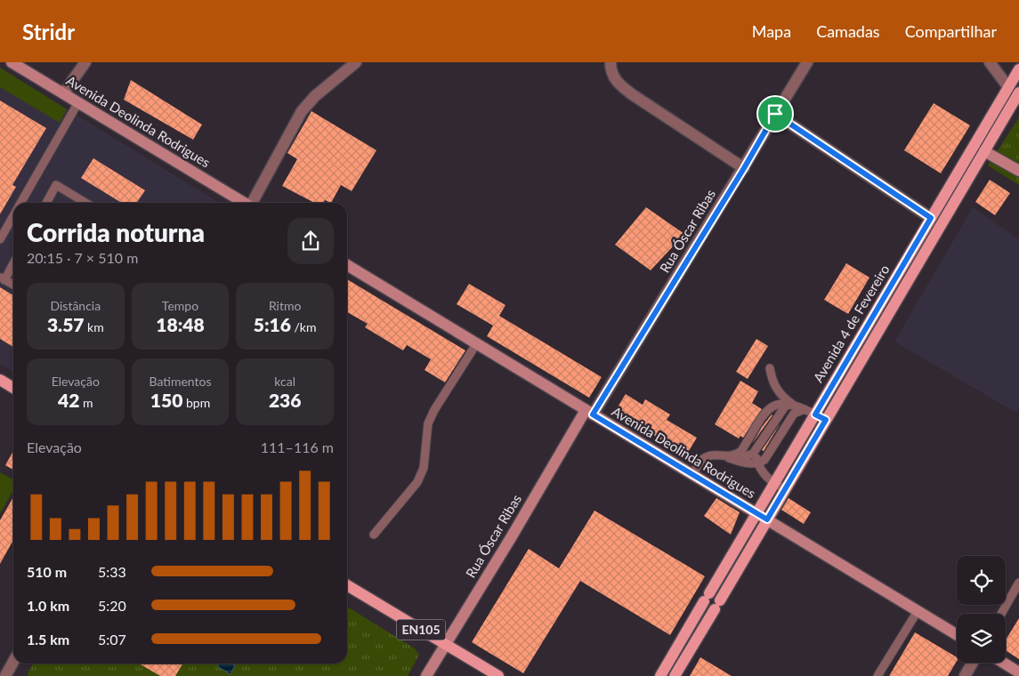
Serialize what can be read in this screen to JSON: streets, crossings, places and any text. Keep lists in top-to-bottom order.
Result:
{
  "streets": {
    "main road": ["Avenida 4 de Fevereiro", "EN105"],
    "street": ["Avenida Deolinda Rodrigues", "Rua Óscar Ribas"]
  },
  "crossings": [
    ["Avenida Deolinda Rodrigues", "Rua Óscar Ribas"],
    ["Avenida Deolinda Rodrigues", "Avenida 4 de Fevereiro"],
    ["Rua Óscar Ribas", "EN105"]
  ],
  "page": {
    "header": "Stridr",
    "nav": ["Mapa", "Camadas", "Compartilhar"],
    "heading": ["Corrida noturna", "20:15 · 7 × 510 m"],
    "stats": [
      ["Distância", "3.57 km"],
      ["Tempo", "18:48"],
      ["Ritmo", "5:16 /km"],
      ["Elevação", "42 m"],
      ["Batimentos", "150 bpm"],
      ["kcal", "236"]
    ],
    "chart": ["Elevação", "111–116 m"],
    "list": [
      {
        "name": "510 m",
        "note": "5:33"
      },
      {
        "name": "1.0 km",
        "note": "5:20"
      },
      {
        "name": "1.5 km",
        "note": "5:07"
      }
    ]
  }
}
